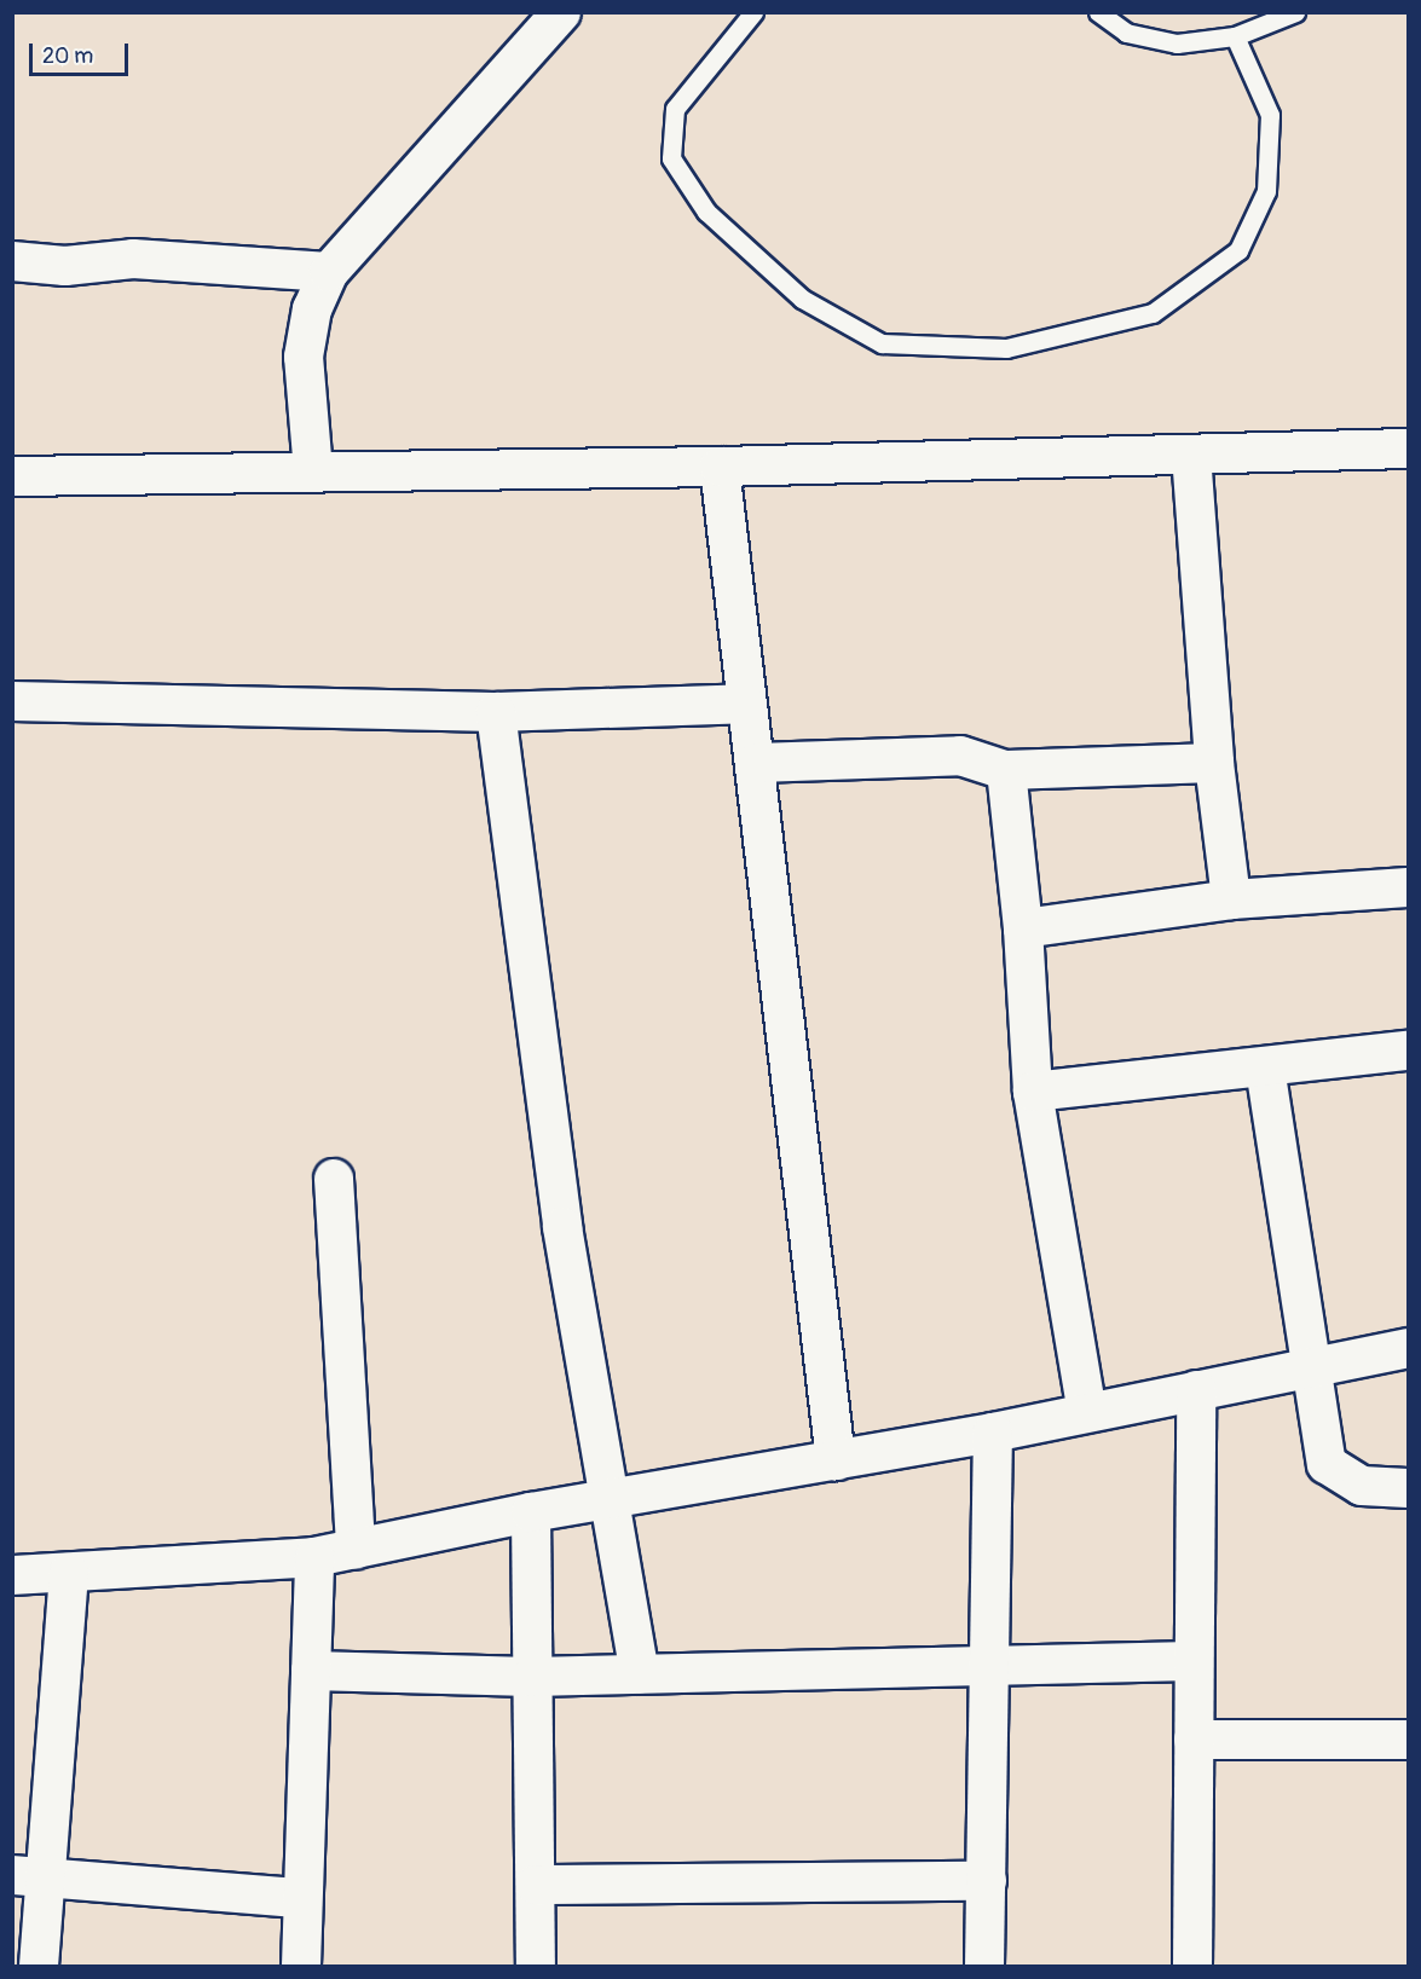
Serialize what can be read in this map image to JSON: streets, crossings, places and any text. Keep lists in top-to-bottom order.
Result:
{
  "scale_bar": "20 m"
}
